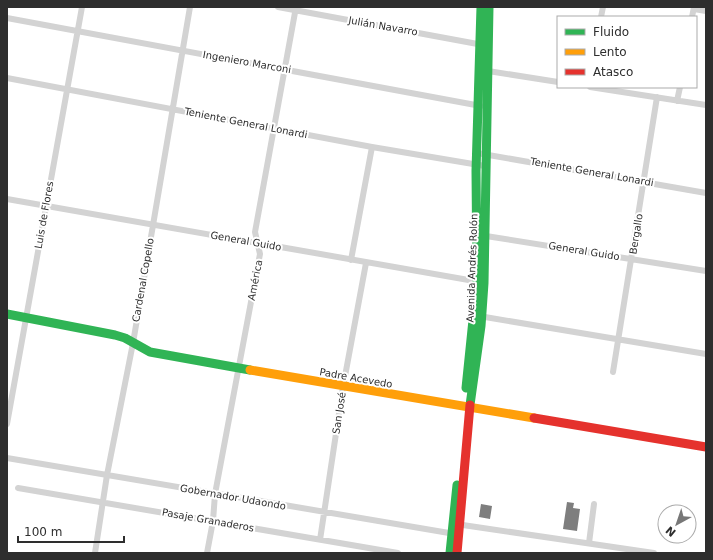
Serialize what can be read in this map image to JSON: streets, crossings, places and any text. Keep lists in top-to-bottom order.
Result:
{
  "streets": {
    "main road": ["Avenida Andrés Rolón", "Padre Acevedo"],
    "street": [
      "Julián Navarro",
      "Ingeniero Marconi",
      "Teniente General Lonardi",
      "Luis de Flores",
      "Bergallo",
      "General Guido",
      "Cardenal Copello",
      "América",
      "San José",
      "Gobernador Udaondo",
      "Pasaje Granaderos"
    ]
  },
  "crossings": [
    ["Julián Navarro", "Avenida Andrés Rolón"],
    ["Julián Navarro", "América"],
    ["Ingeniero Marconi", "Luis de Flores"],
    ["Ingeniero Marconi", "Avenida Andrés Rolón"],
    ["Ingeniero Marconi", "Cardenal Copello"],
    ["Ingeniero Marconi", "América"],
    ["Teniente General Lonardi", "Luis de Flores"],
    ["Teniente General Lonardi", "Bergallo"],
    ["Teniente General Lonardi", "Avenida Andrés Rolón"],
    ["Teniente General Lonardi", "Cardenal Copello"],
    ["Teniente General Lonardi", "América"],
    ["Luis de Flores", "General Guido"],
    ["Luis de Flores", "Padre Acevedo"],
    ["Bergallo", "General Guido"],
    ["General Guido", "Avenida Andrés Rolón"],
    ["General Guido", "Cardenal Copello"],
    ["General Guido", "América"],
    ["General Guido", "San José"],
    ["Avenida Andrés Rolón", "Padre Acevedo"],
    ["Avenida Andrés Rolón", "Gobernador Udaondo"],
    ["Cardenal Copello", "Padre Acevedo"],
    ["Cardenal Copello", "Gobernador Udaondo"],
    ["Cardenal Copello", "Pasaje Granaderos"],
    ["América", "Padre Acevedo"],
    ["América", "Gobernador Udaondo"],
    ["América", "Pasaje Granaderos"],
    ["Padre Acevedo", "San José"],
    ["San José", "Gobernador Udaondo"],
    ["San José", "Pasaje Granaderos"]
  ],
  "legend": ["Fluido", "Lento", "Atasco"],
  "scale_bar": "100 m",
  "north": "bottom left"
}
